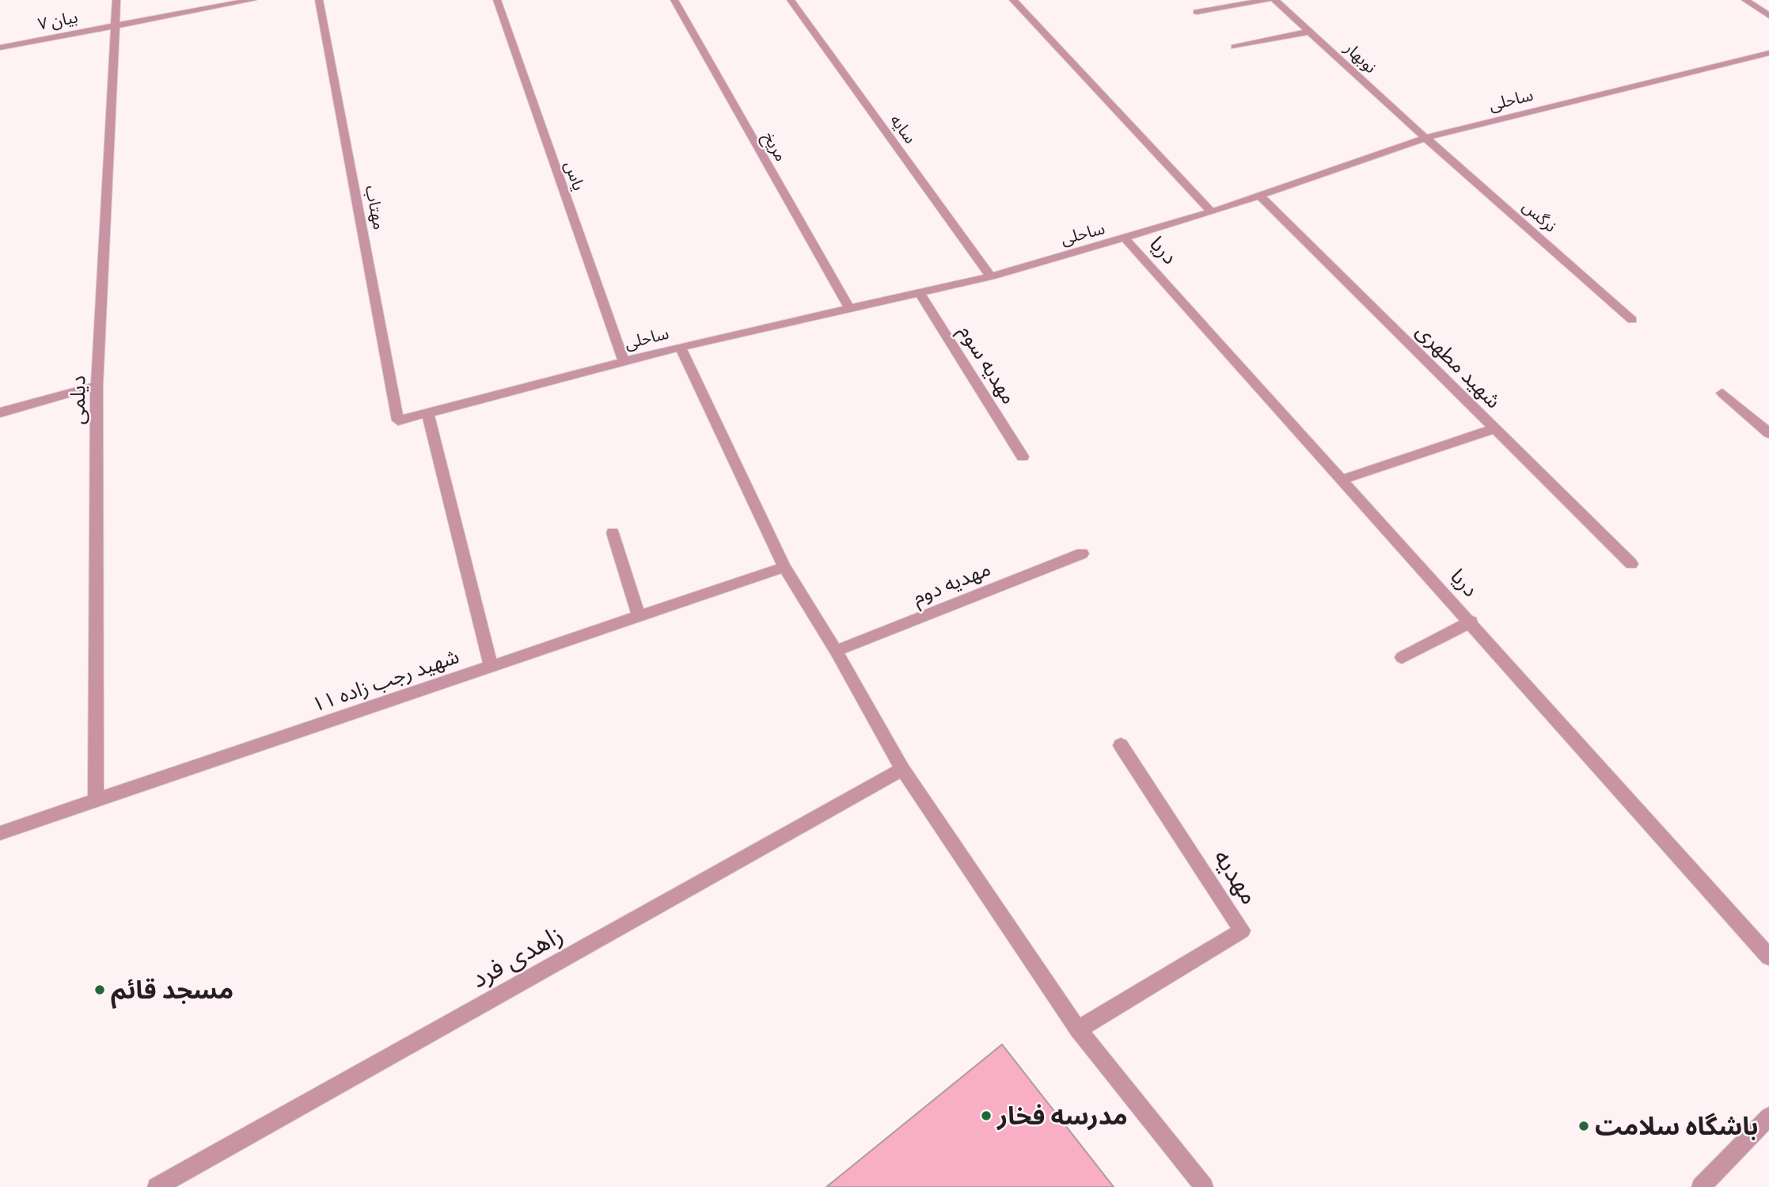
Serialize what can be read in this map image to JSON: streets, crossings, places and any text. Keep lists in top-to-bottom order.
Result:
{
  "streets": {
    "street": [
      "بیان ۷",
      "نوبهار",
      "ساحلی",
      "سایه",
      "مریخ",
      "یاس",
      "مهتاب",
      "نرگس",
      "دریا",
      "مهدیه سوم",
      "شهید مطهری",
      "دیلمی",
      "مهدیه دوم",
      "شهید رجب زاده ۱۱",
      "مهدیه",
      "زاهدی فرد"
    ]
  },
  "crossings": [
    ["بیان ۷", "دیلمی"],
    ["نوبهار", "ساحلی"],
    ["نوبهار", "نرگس"],
    ["ساحلی", "سایه"],
    ["ساحلی", "مریخ"],
    ["ساحلی", "یاس"],
    ["ساحلی", "مهتاب"],
    ["ساحلی", "نرگس"],
    ["ساحلی", "دریا"],
    ["ساحلی", "مهدیه سوم"],
    ["ساحلی", "شهید مطهری"],
    ["دیلمی", "شهید رجب زاده ۱۱"]
  ],
  "places": ["مسجد قائم", "مدرسه فخار", "باشگاه سلامت"]
}
